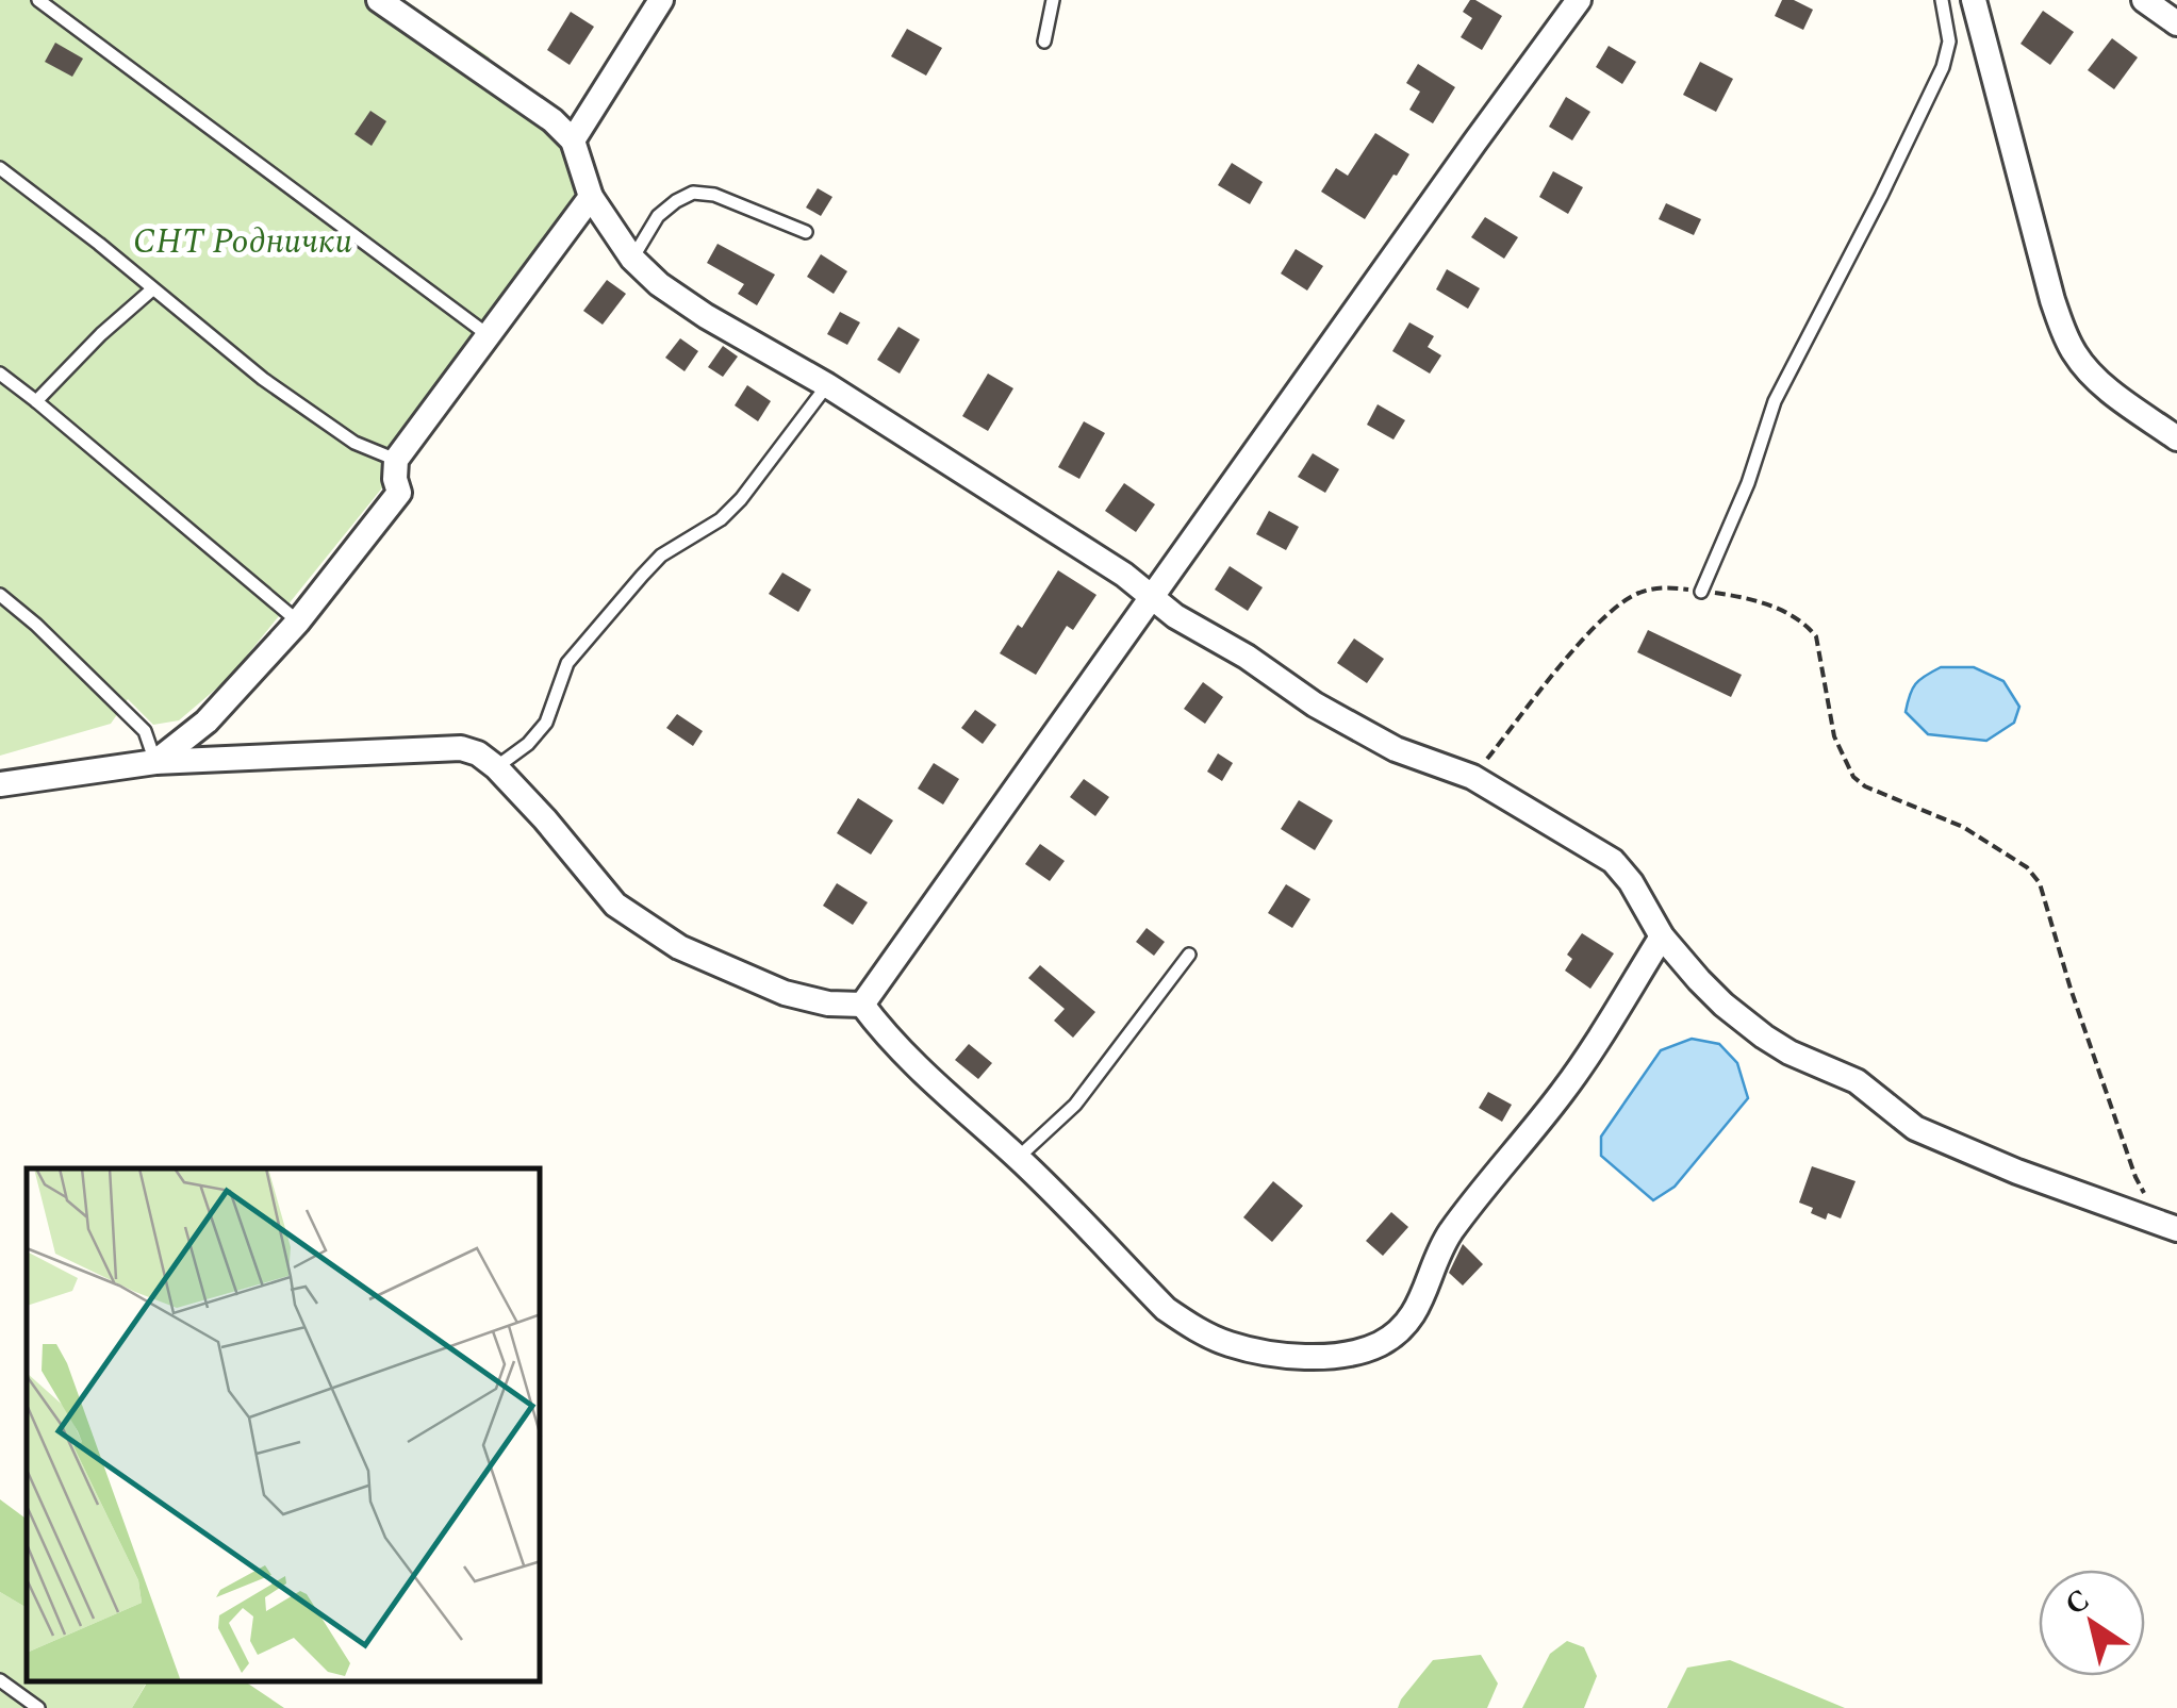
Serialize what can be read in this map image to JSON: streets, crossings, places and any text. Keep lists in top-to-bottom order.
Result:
{
  "parks": ["СНТ Роднички"],
  "north": "top left"
}
